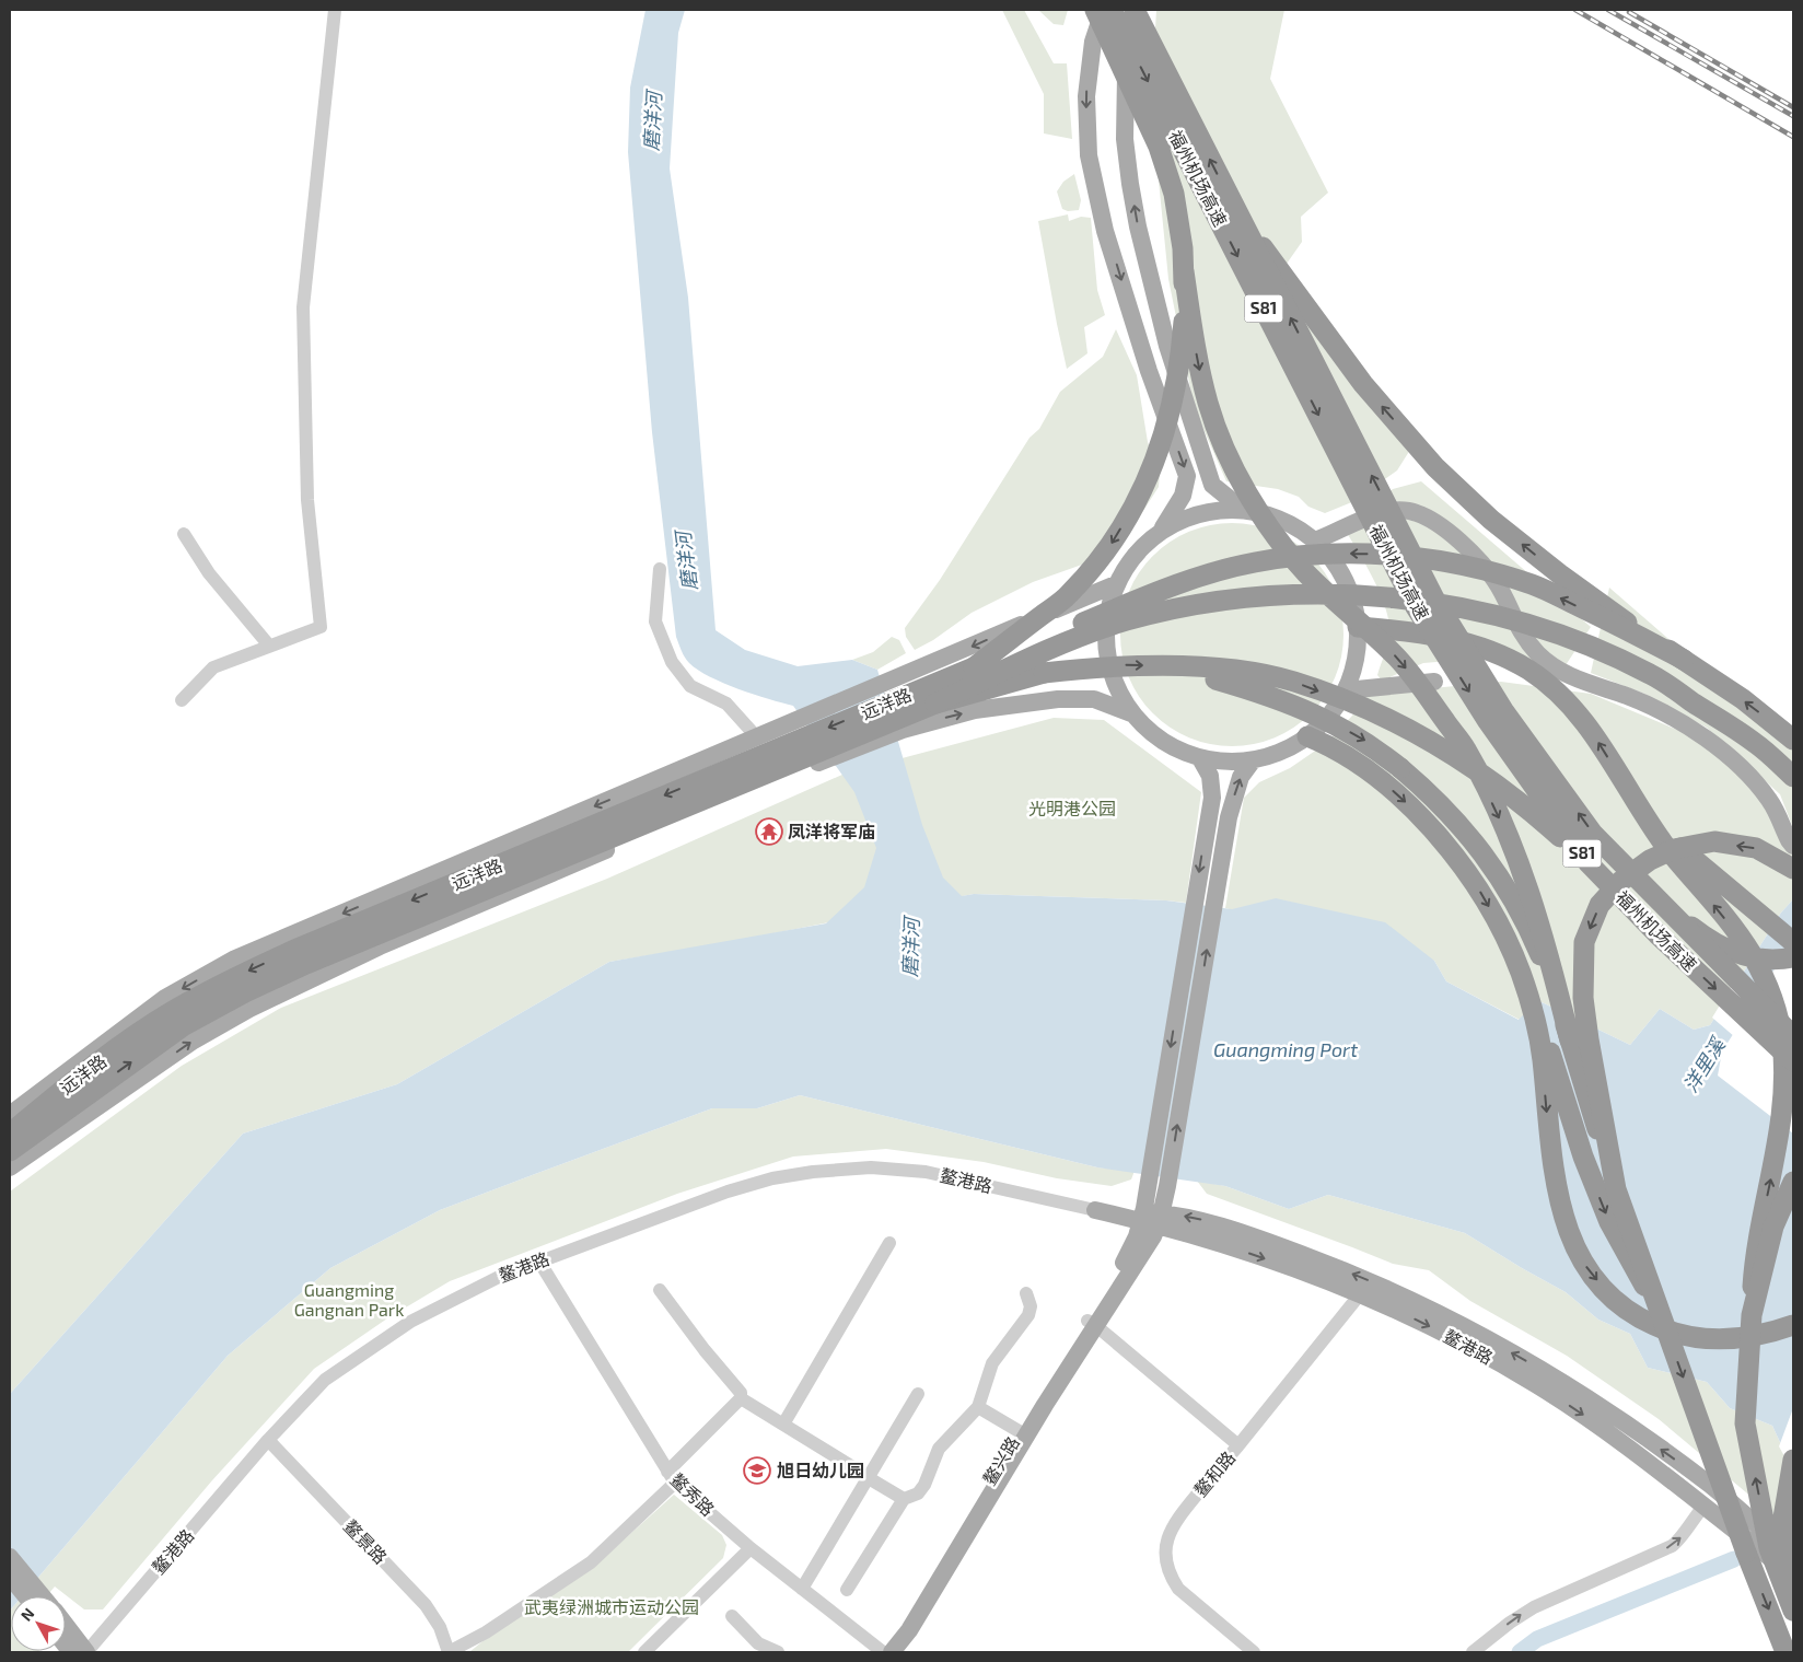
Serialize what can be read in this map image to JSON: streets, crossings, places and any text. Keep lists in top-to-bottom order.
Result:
{
  "streets": {
    "highway": ["福州机场高速", "S81", "远洋路"],
    "main road": ["鳌港路", "鳌兴路"],
    "street": ["鳌和路", "鳌秀路", "鳌景路"]
  },
  "crossings": [
    ["鳌港路", "鳌兴路"],
    ["鳌港路", "鳌秀路"],
    ["鳌港路", "鳌景路"],
    ["鳌兴路", "鳌和路"],
    ["鳌兴路", "鳌秀路"]
  ],
  "water": ["磨洋河", "Guangming Port", "洋里溪"],
  "parks": ["光明港公园", "Guangming Gangnan Park", "武夷绿洲城市运动公园"],
  "places": {
    "temple": ["凤洋将军庙"],
    "school or university": ["旭日幼儿园"]
  },
  "north": "top left"
}
